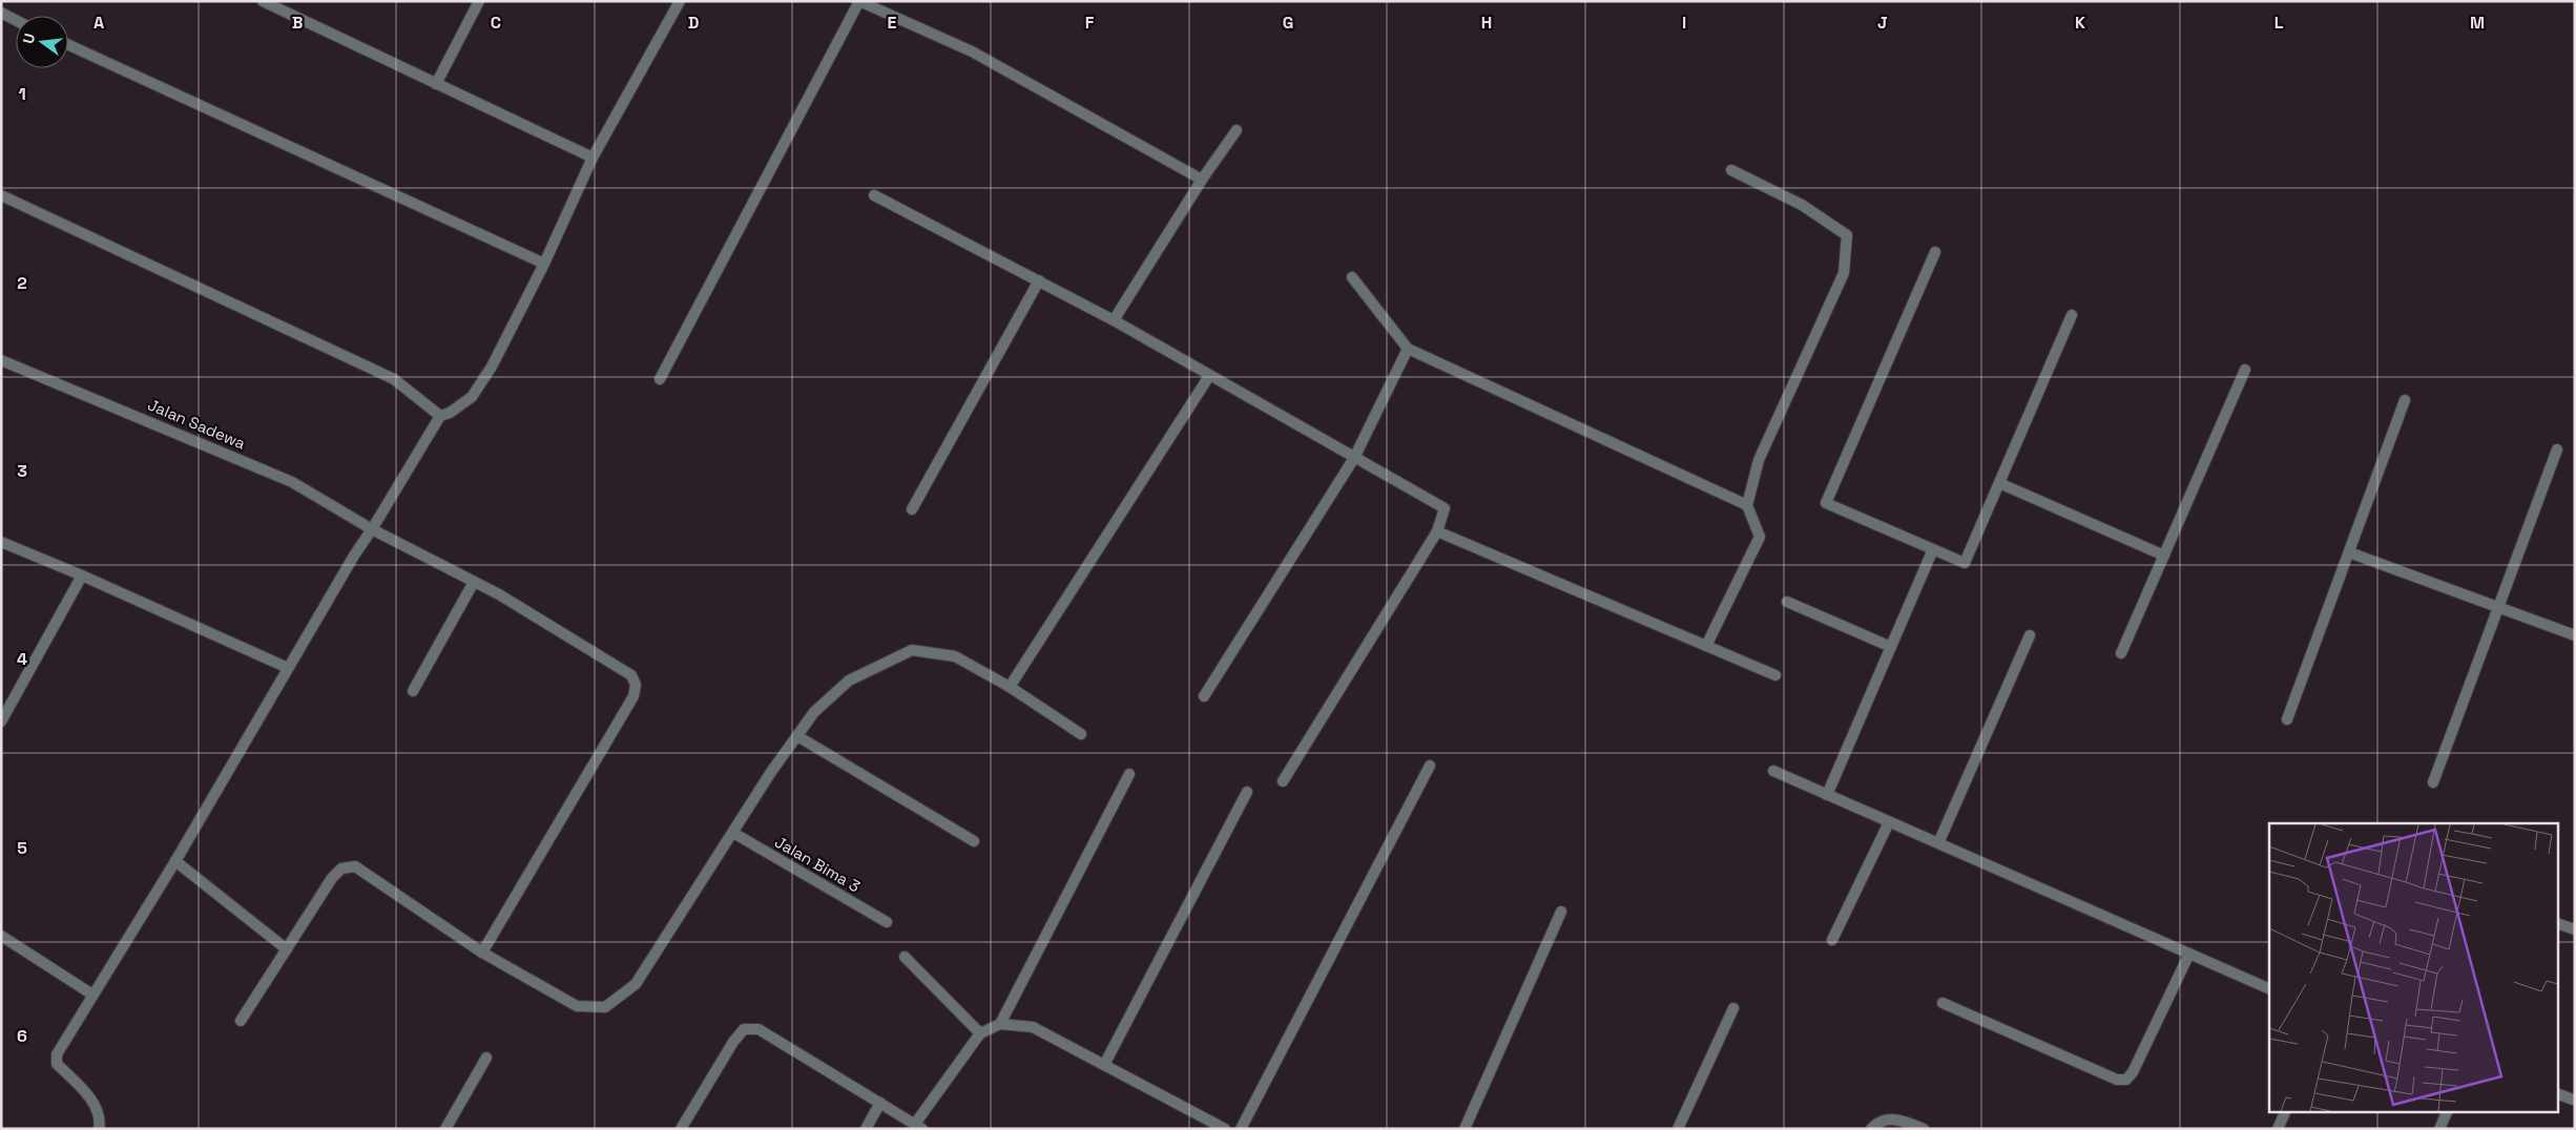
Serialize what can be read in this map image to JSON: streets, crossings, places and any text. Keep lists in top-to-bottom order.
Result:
{
  "streets": {
    "street": ["Jalan Sadewa", "Jalan Bima 3"]
  },
  "north": "left",
  "grid": {
    "columns": [
      "A",
      "B",
      "C",
      "D",
      "E",
      "F",
      "G",
      "H",
      "I",
      "J",
      "K",
      "L",
      "M"
    ],
    "rows": [
      "1",
      "2",
      "3",
      "4",
      "5",
      "6"
    ]
  }
}
